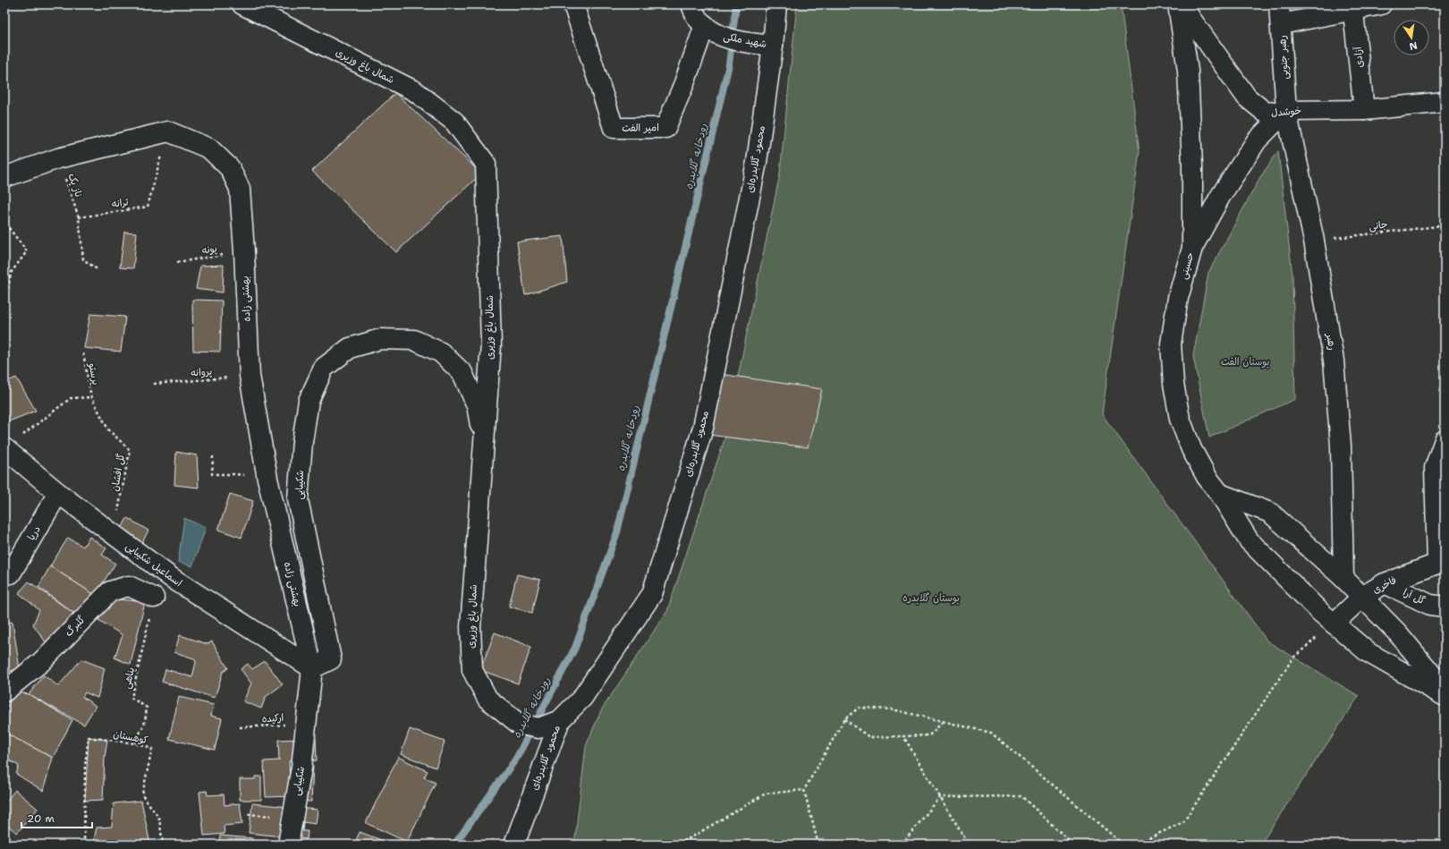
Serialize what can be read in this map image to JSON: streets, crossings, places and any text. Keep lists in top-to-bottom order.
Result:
{
  "streets": {
    "street": [
      "شهید ملکی",
      "رهبر جنوبی",
      "آزادی",
      "شمال باغ وزیری",
      "خوشدل",
      "امیر الفت",
      "محمود گلابدره‌ای",
      "حسینی",
      "بهشتی زاده",
      "رهبر",
      "شکیبایی",
      "دریا",
      "اسماعیل شکیبایی",
      "فاخری",
      "گل آرا",
      "گلبرگ"
    ],
    "path": [
      "ناز یک",
      "ترانه",
      "جانی",
      "پونه",
      "پروانه",
      "پرستو",
      "گل افشان",
      "پناهی",
      "ارکیده",
      "کوهستان"
    ]
  },
  "crossings": [
    ["شهید ملکی", "امیر الفت"],
    ["شهید ملکی", "محمود گلابدره‌ای"],
    ["رهبر جنوبی", "خوشدل"],
    ["رهبر جنوبی", "رهبر"],
    ["آزادی", "خوشدل"],
    ["شمال باغ وزیری", "محمود گلابدره‌ای"],
    ["شمال باغ وزیری", "شکیبایی"],
    ["خوشدل", "حسینی"],
    ["خوشدل", "رهبر"],
    ["ناز یک", "ترانه"],
    ["ترانه", "بهشتی زاده"],
    ["جانی", "رهبر"],
    ["پونه", "بهشتی زاده"],
    ["حسینی", "فاخری"],
    ["بهشتی زاده", "پروانه"],
    ["بهشتی زاده", "شکیبایی"],
    ["بهشتی زاده", "اسماعیل شکیبایی"],
    ["پرستو", "گل افشان"],
    ["گل افشان", "اسماعیل شکیبایی"],
    ["شکیبایی", "اسماعیل شکیبایی"],
    ["شکیبایی", "ارکیده"],
    ["دریا", "اسماعیل شکیبایی"],
    ["فاخری", "گل آرا"],
    ["گلبرگ", "پناهی"],
    ["پناهی", "کوهستان"]
  ],
  "water": ["رودخانه گلابدره"],
  "parks": ["بوستان الفت", "بوستان گلابدره"],
  "scale_bar": "20 m",
  "north": "bottom"
}
